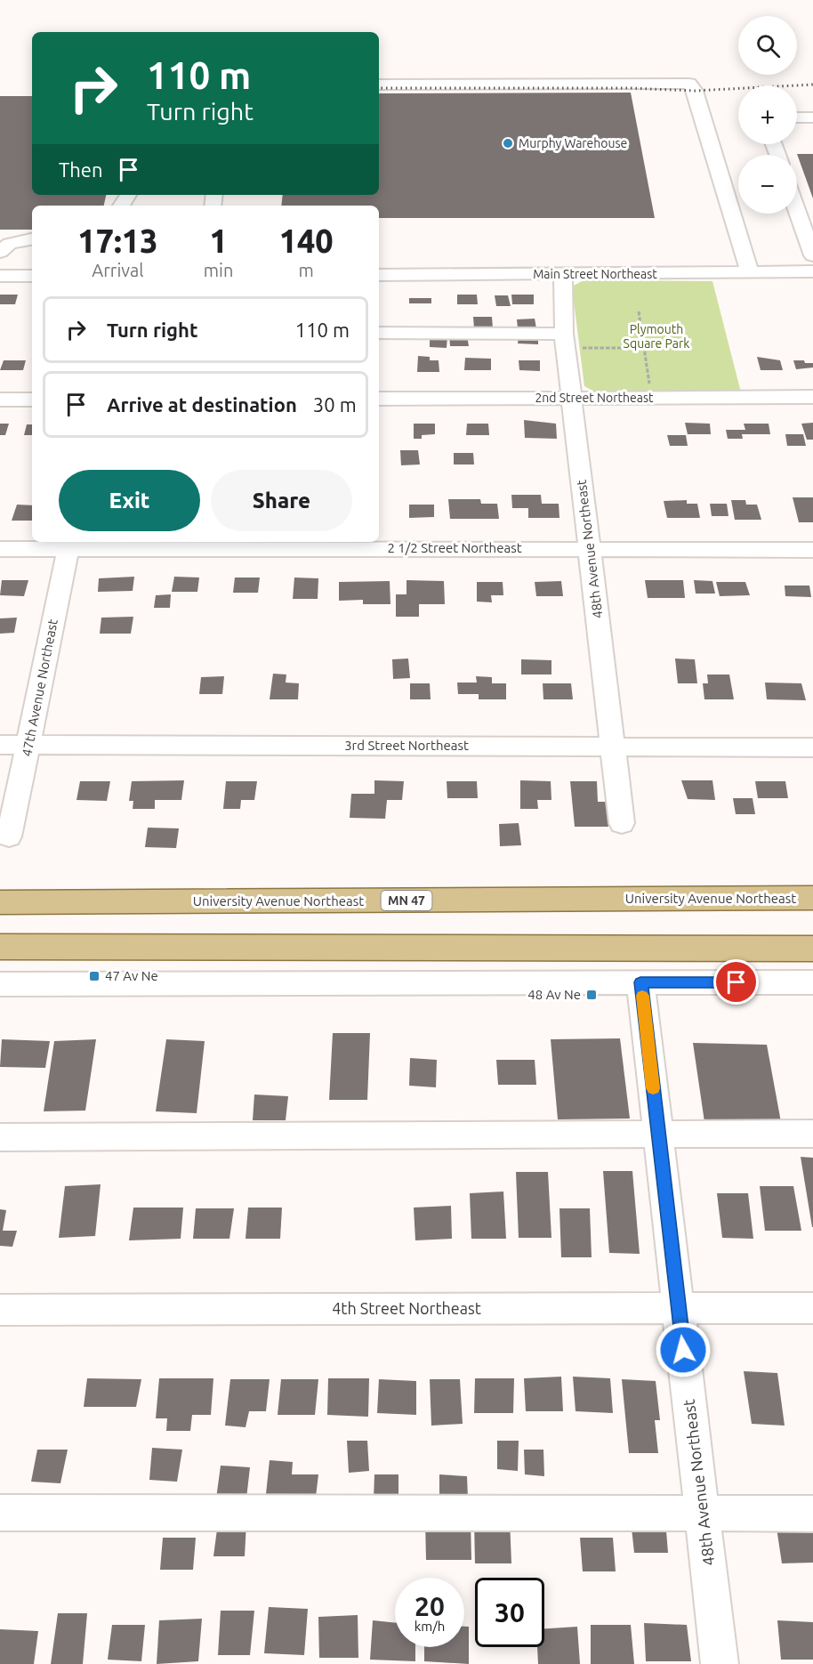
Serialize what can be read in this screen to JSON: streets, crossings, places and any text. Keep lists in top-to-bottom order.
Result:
{
  "streets": {
    "main road": ["University Avenue Northeast", "MN 47"],
    "street": [
      "Main Street Northeast",
      "2nd Street Northeast",
      "2 1/2 Street Northeast",
      "48th Avenue Northeast",
      "47th Avenue Northeast",
      "3rd Street Northeast",
      "4th Street Northeast"
    ]
  },
  "crossings": [
    ["Main Street Northeast", "48th Avenue Northeast"],
    ["2nd Street Northeast", "48th Avenue Northeast"],
    ["2 1/2 Street Northeast", "48th Avenue Northeast"],
    ["2 1/2 Street Northeast", "47th Avenue Northeast"],
    ["48th Avenue Northeast", "3rd Street Northeast"],
    ["48th Avenue Northeast", "4th Street Northeast"],
    ["47th Avenue Northeast", "3rd Street Northeast"]
  ],
  "parks": ["Plymouth Square Park"],
  "places": {
    "other": ["Murphy Warehouse"],
    "transit": ["47 Av Ne", "48 Av Ne"]
  },
  "page": {
    "map_buttons": ["+", "−"],
    "turn": ["110 m", "Turn right"],
    "then": "Then",
    "eta": [
      "17:13",
      "Arrival",
      "1",
      "min",
      "140",
      "m"
    ],
    "list": [
      {
        "name": "Turn right",
        "value": "110 m"
      },
      {
        "name": "Arrive at destination",
        "value": "30 m"
      }
    ],
    "buttons": ["Exit", "Share"],
    "speed": "20 km/h",
    "limit": "30"
  }
}
